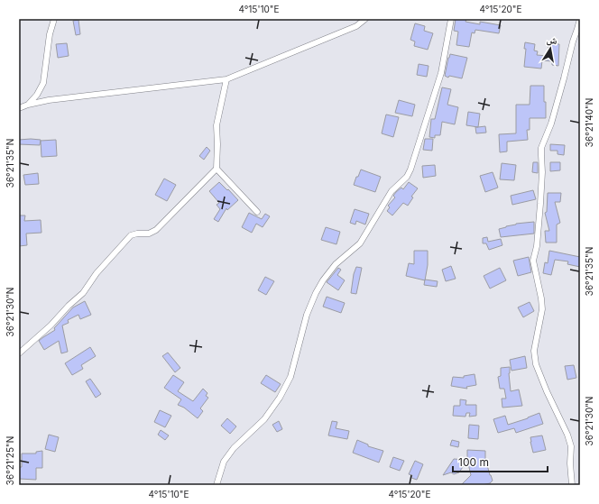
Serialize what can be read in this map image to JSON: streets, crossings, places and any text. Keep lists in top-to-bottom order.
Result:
{
  "scale_bar": "100 m",
  "north": "top",
  "coordinates": [
    "4°15'10\"E",
    "4°15'20\"E",
    "36°21'40\"N",
    "36°21'35\"N",
    "36°21'30\"N",
    "36°21'25\"N"
  ]
}
